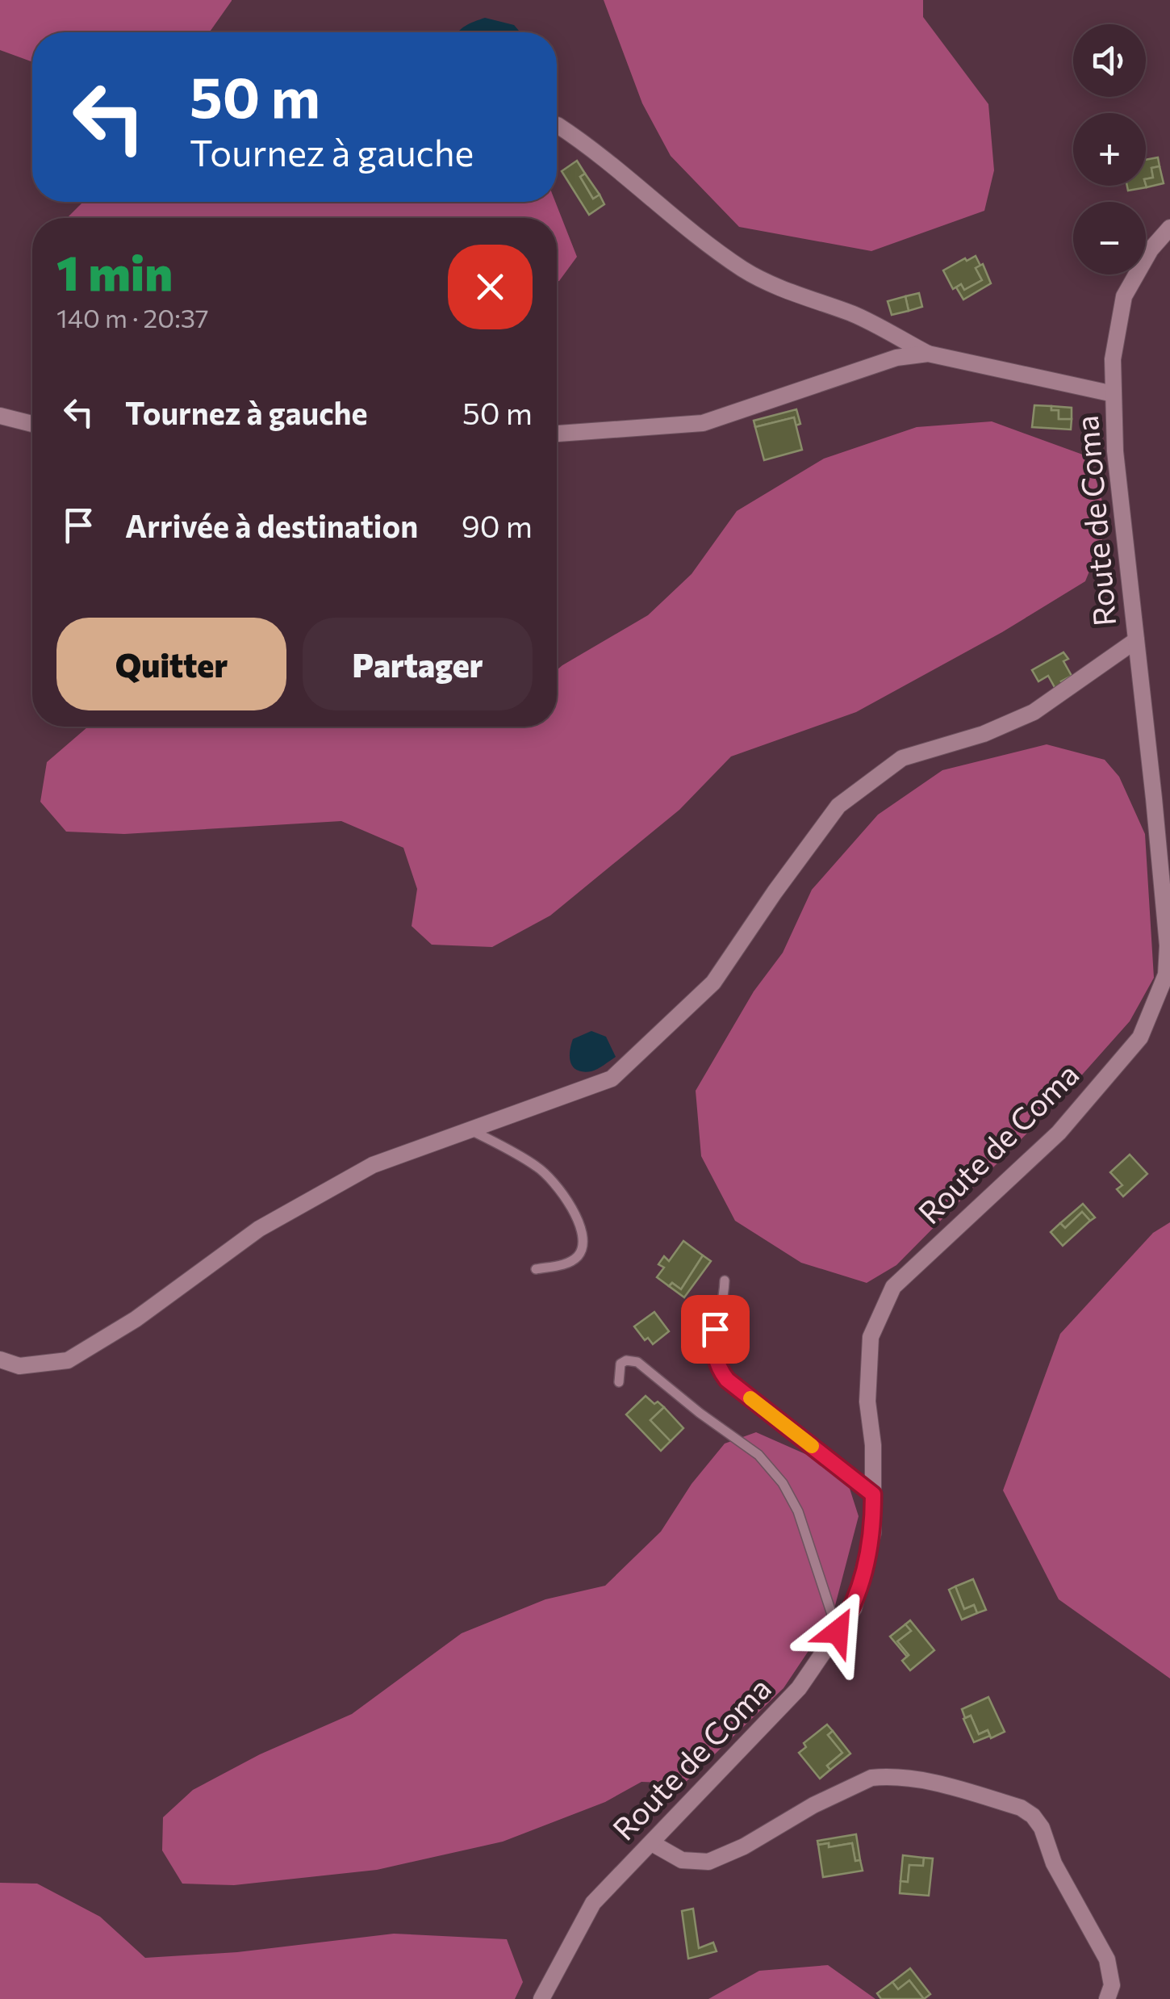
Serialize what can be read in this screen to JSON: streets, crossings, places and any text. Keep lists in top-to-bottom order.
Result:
{
  "streets": {
    "street": ["Route de Coma"]
  },
  "page": {
    "map_buttons": ["+", "−"],
    "turn": ["50 m", "Tournez à gauche"],
    "heading": ["1 min", "140 m · 20:37"],
    "list": [
      {
        "name": "Tournez à gauche",
        "value": "50 m"
      },
      {
        "name": "Arrivée à destination",
        "value": "90 m"
      }
    ],
    "buttons": ["Quitter", "Partager"]
  }
}
